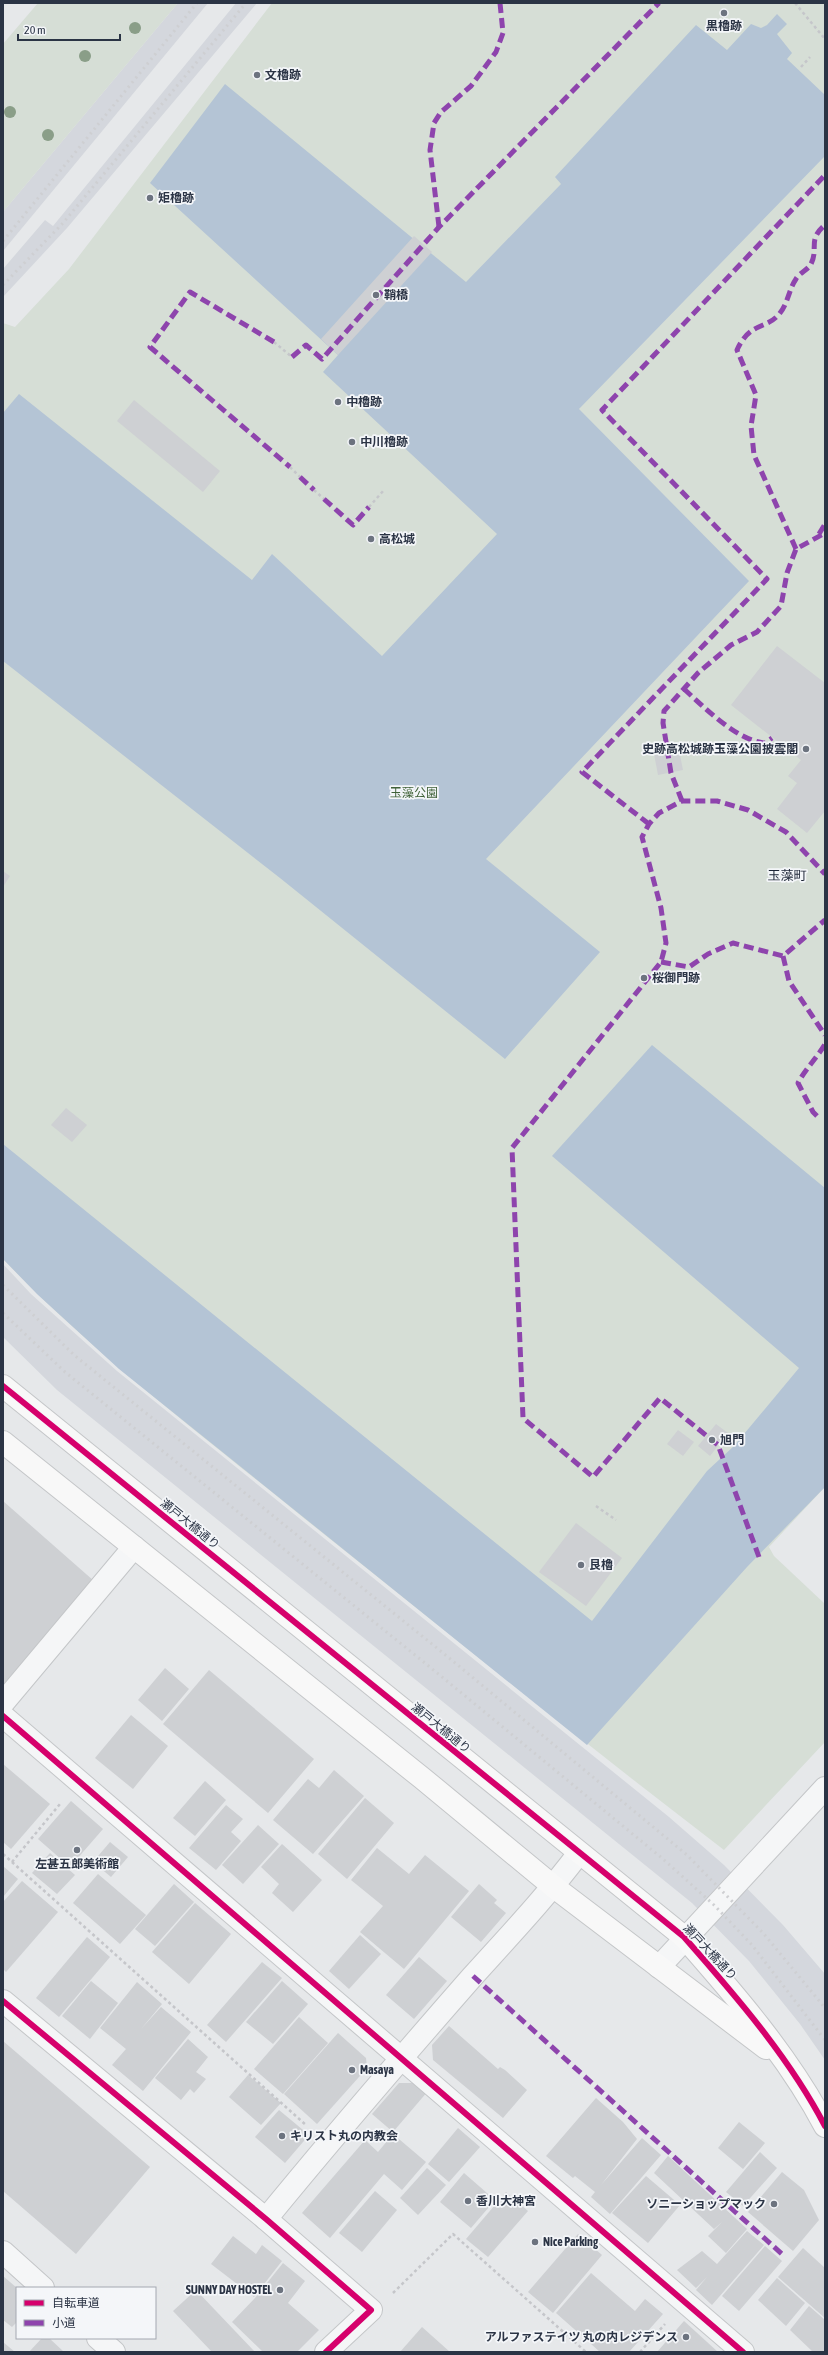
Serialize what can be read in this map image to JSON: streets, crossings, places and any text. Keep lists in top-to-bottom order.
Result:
{
  "streets": {
    "street": ["瀬戸大橋通り"]
  },
  "districts": ["玉藻町"],
  "parks": ["玉藻公園"],
  "places": [
    "黒櫓跡",
    "文櫓跡",
    "矩櫓跡",
    "鞘橋",
    "中櫓跡",
    "中川櫓跡",
    "高松城",
    "史跡高松城跡玉藻公園披雲閣",
    "桜御門跡",
    "旭門",
    "艮櫓",
    "左甚五郎美術館",
    "Masaya",
    "キリスト丸の内教会",
    "香川大神宮",
    "ソニーショップマック",
    "Nice Parking",
    "SUNNY DAY HOSTEL",
    "アルファステイツ 丸の内レジデンス"
  ],
  "legend": ["自転車道", "小道"],
  "scale_bar": "20 m"
}
